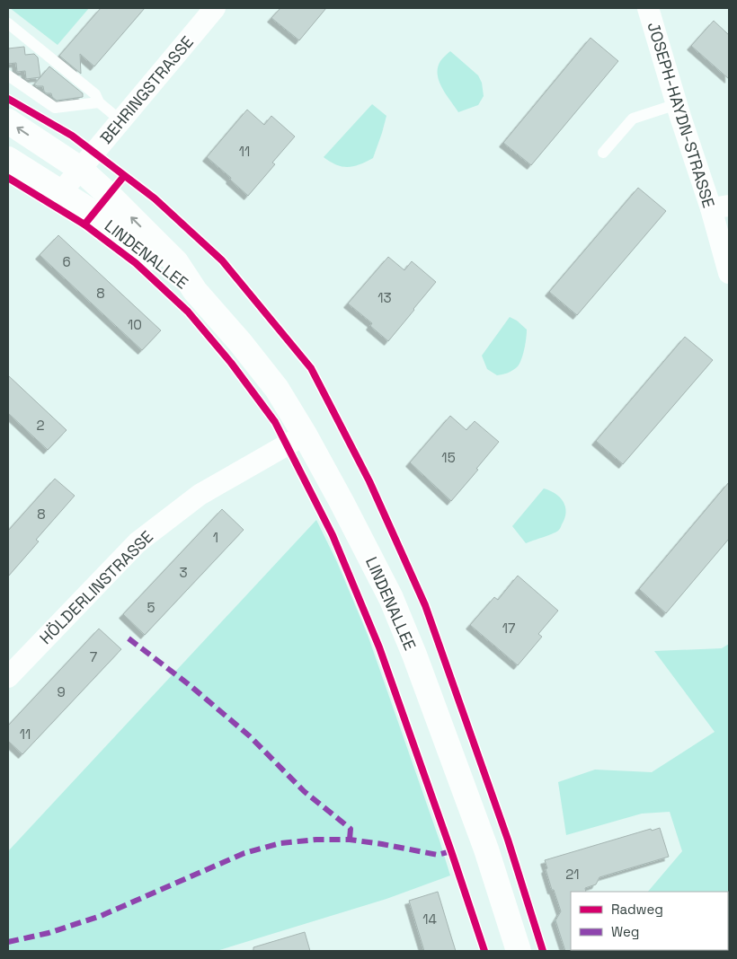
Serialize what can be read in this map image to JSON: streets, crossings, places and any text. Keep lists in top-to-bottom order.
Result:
{
  "streets": {
    "street": [
      "BEHRINGSTRASSE",
      "JOSEPH-HAYDN-STRASSE",
      "LINDENALLEE",
      "HÖLDERLINSTRASSE"
    ]
  },
  "crossings": [
    ["BEHRINGSTRASSE", "LINDENALLEE"],
    ["LINDENALLEE", "HÖLDERLINSTRASSE"]
  ],
  "house_numbers": [
    "11",
    "6",
    "8",
    "13",
    "10",
    "2",
    "15",
    "8",
    "1",
    "3",
    "5",
    "17",
    "7",
    "9",
    "11",
    "21",
    "14"
  ],
  "legend": ["Radweg", "Weg"]
}
